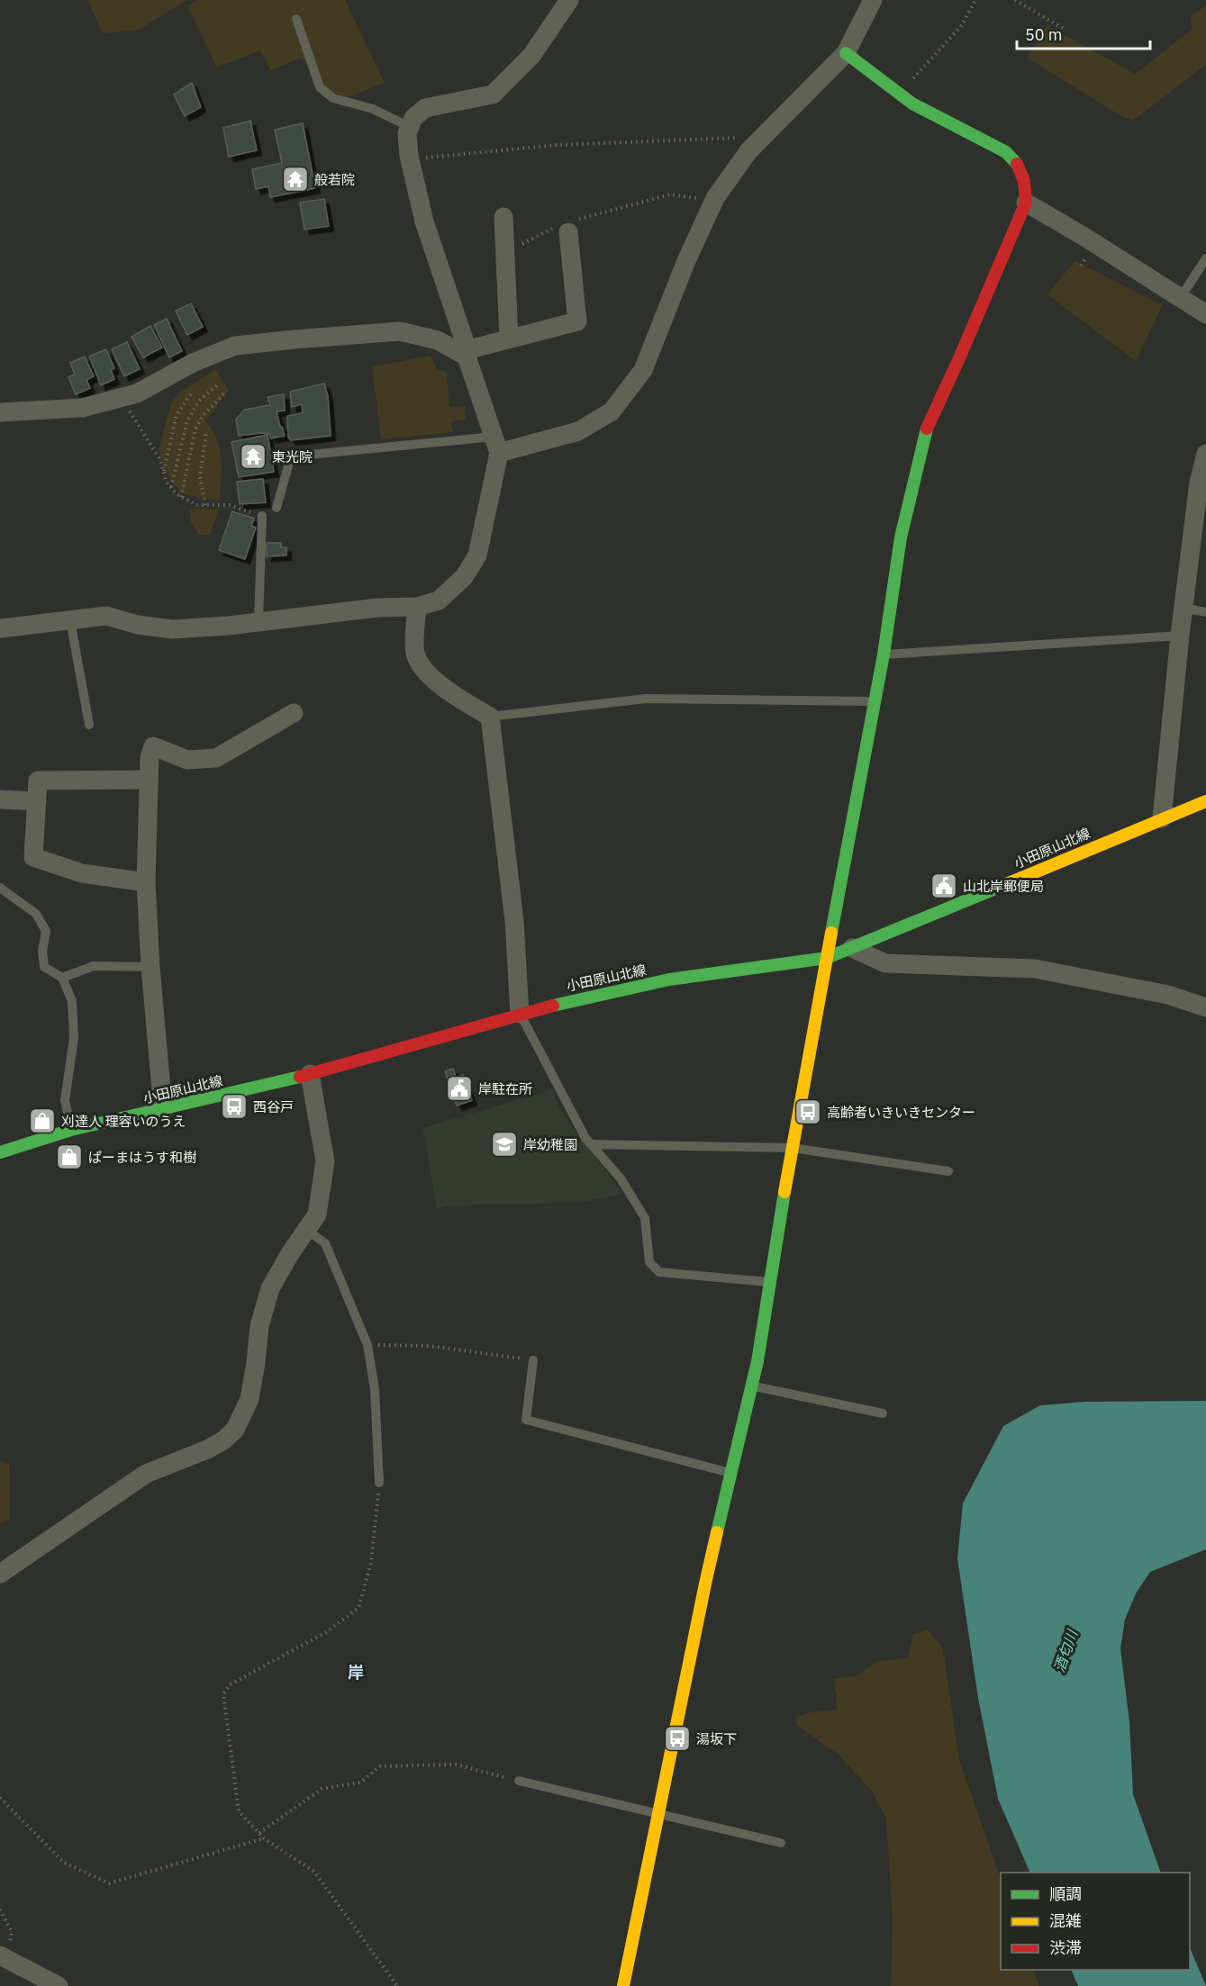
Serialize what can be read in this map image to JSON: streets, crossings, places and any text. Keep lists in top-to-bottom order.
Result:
{
  "streets": {
    "street": ["小田原山北線"]
  },
  "districts": ["岸"],
  "water": ["酒匂川"],
  "places": {
    "temple": ["般若院", "東光院"],
    "public building": ["山北岸郵便局", "岸駐在所"],
    "bus stop": ["西谷戸", "高齢者いきいきセンター", "湯坂下"],
    "shop": ["刈達人 理容いのうえ", "ぱーまはうす和樹"],
    "school or university": ["岸幼稚園"]
  },
  "legend": ["順調", "混雑", "渋滞"],
  "scale_bar": "50 m"
}
